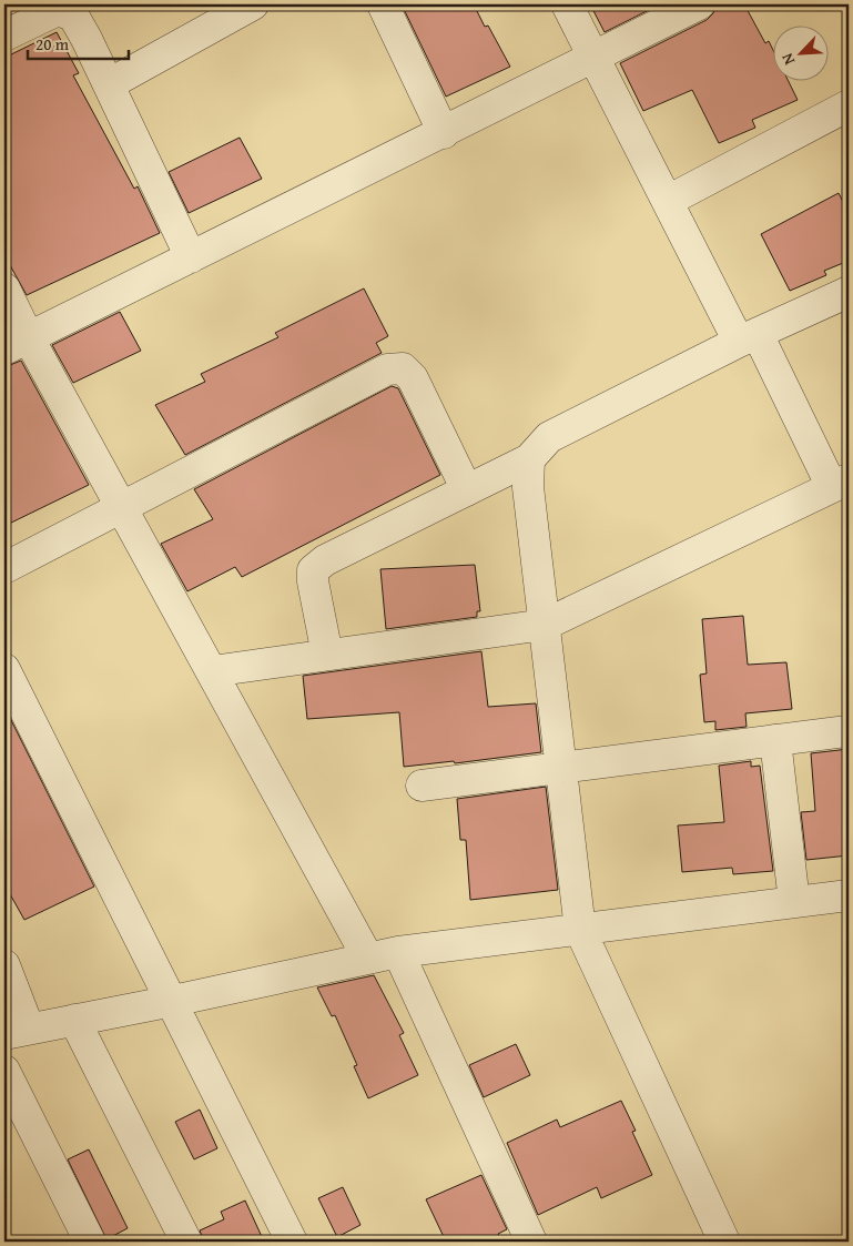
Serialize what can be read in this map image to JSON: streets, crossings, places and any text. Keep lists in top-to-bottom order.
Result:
{
  "scale_bar": "20 m",
  "north": "bottom left"
}
